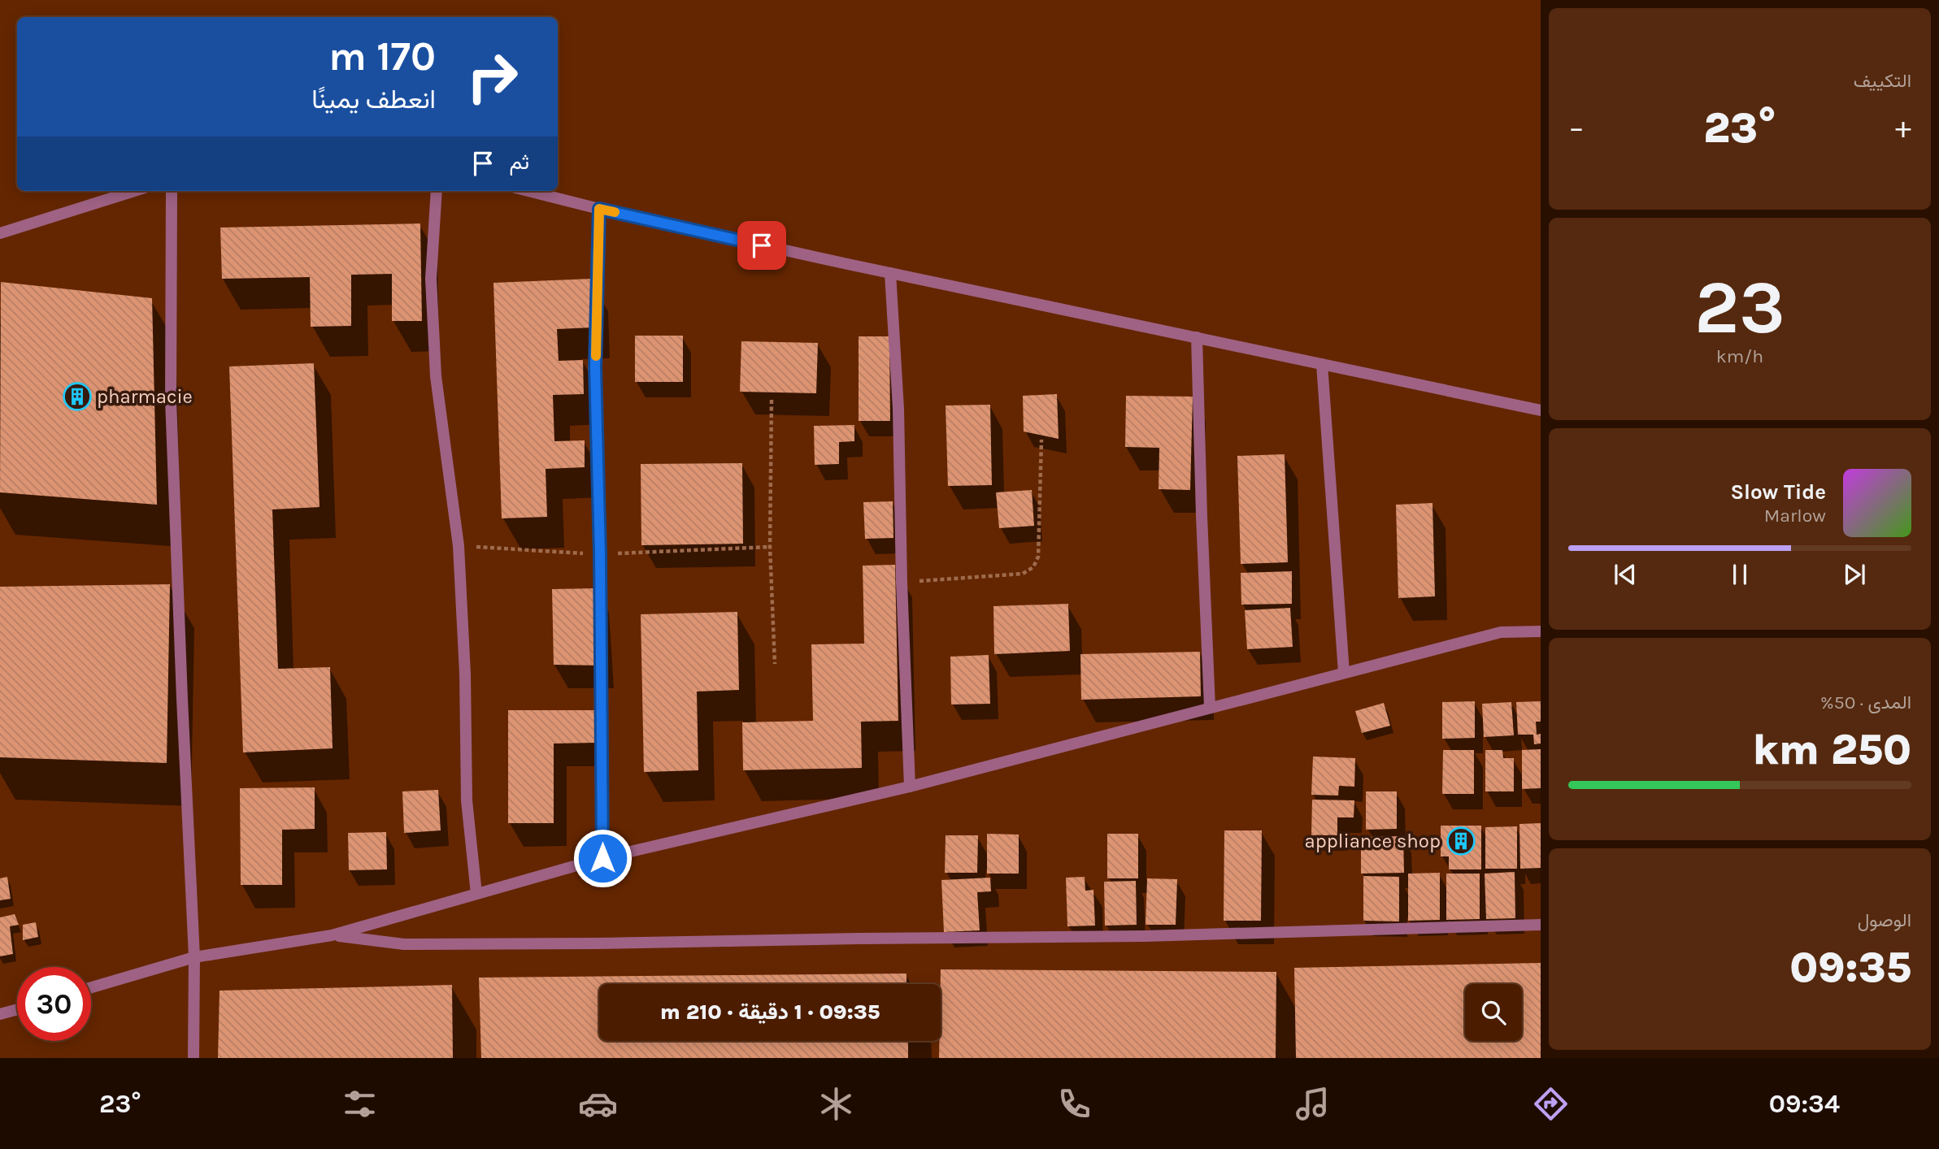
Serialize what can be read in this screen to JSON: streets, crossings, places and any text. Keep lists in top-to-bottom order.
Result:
{
  "places": {
    "building": ["pharmacie", "appliance shop"]
  },
  "page": {
    "tile": [
      "التكييف",
      ["23", "km/h"],
      ["المدى · 50%", "250 km"],
      ["الوصول", "09:35"]
    ],
    "turn": ["170 m", "انعطف يمينًا"],
    "heat": ["−", "23°", "+"],
    "then": "ثم",
    "song": ["Slow Tide", "Marlow"],
    "limit": "30",
    "trip": "09:35 · 1 دقيقة · 210 m",
    "tabs": ["09:34", "23°"]
  }
}
